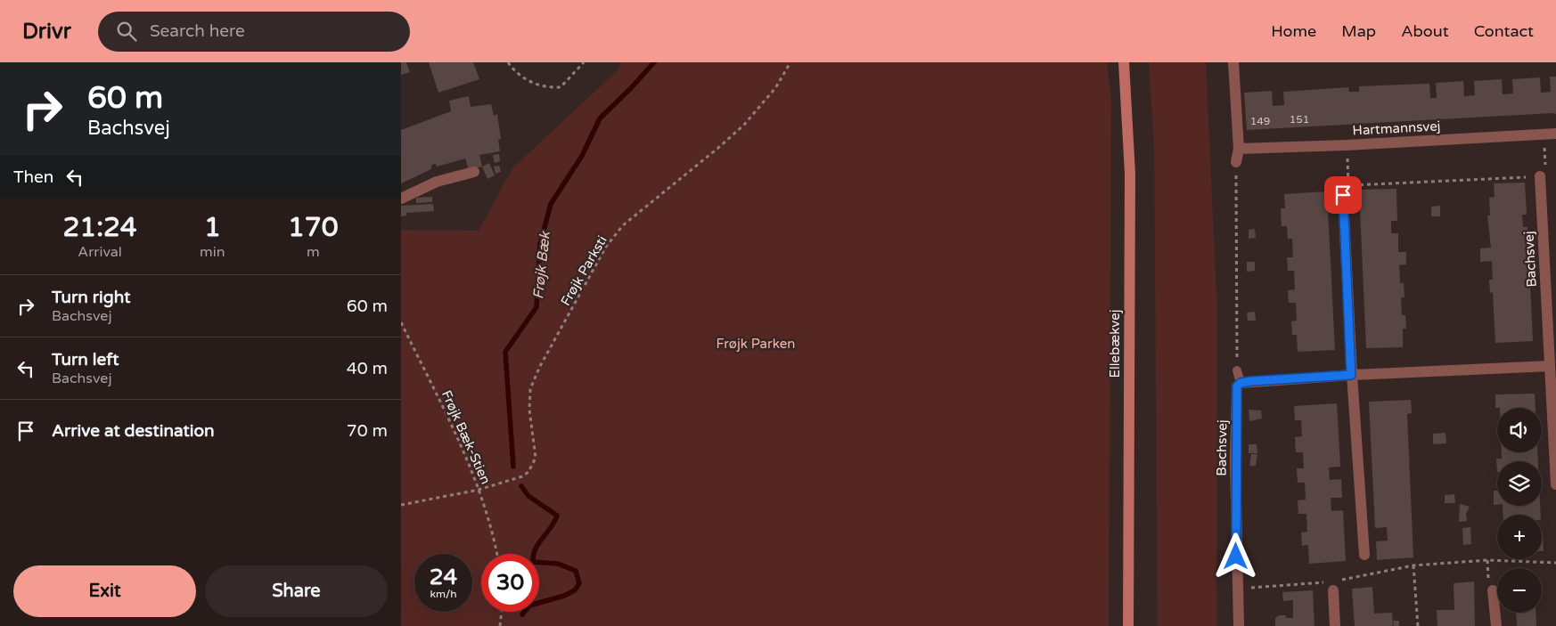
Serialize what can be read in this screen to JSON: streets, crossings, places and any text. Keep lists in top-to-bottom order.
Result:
{
  "streets": {
    "street": ["Hartmannsvej", "Bachsvej", "Ellebækvej"],
    "path": ["Frøjk Parksti", "Frøjk Bæk-Stien"]
  },
  "crossings": [
    ["Frøjk Parksti", "Frøjk Bæk-Stien"]
  ],
  "water": ["Frøjk Bæk"],
  "parks": ["Frøjk Parken"],
  "house_numbers": ["151", "149"],
  "page": {
    "header": "Drivr",
    "search": "Search here",
    "nav": [
      "Home",
      "Map",
      "About",
      "Contact"
    ],
    "turn": ["60 m", "Bachsvej"],
    "then": "Then",
    "eta": [
      "21:24",
      "Arrival",
      "1",
      "min",
      "170",
      "m"
    ],
    "list": [
      {
        "name": "Turn right",
        "note": "Bachsvej",
        "value": "60 m"
      },
      {
        "name": "Turn left",
        "note": "Bachsvej",
        "value": "40 m"
      },
      {
        "name": "Arrive at destination",
        "value": "70 m"
      }
    ],
    "map_buttons": ["+", "−"],
    "speed": "24 km/h",
    "limit": "30",
    "buttons": ["Exit", "Share"]
  }
}
